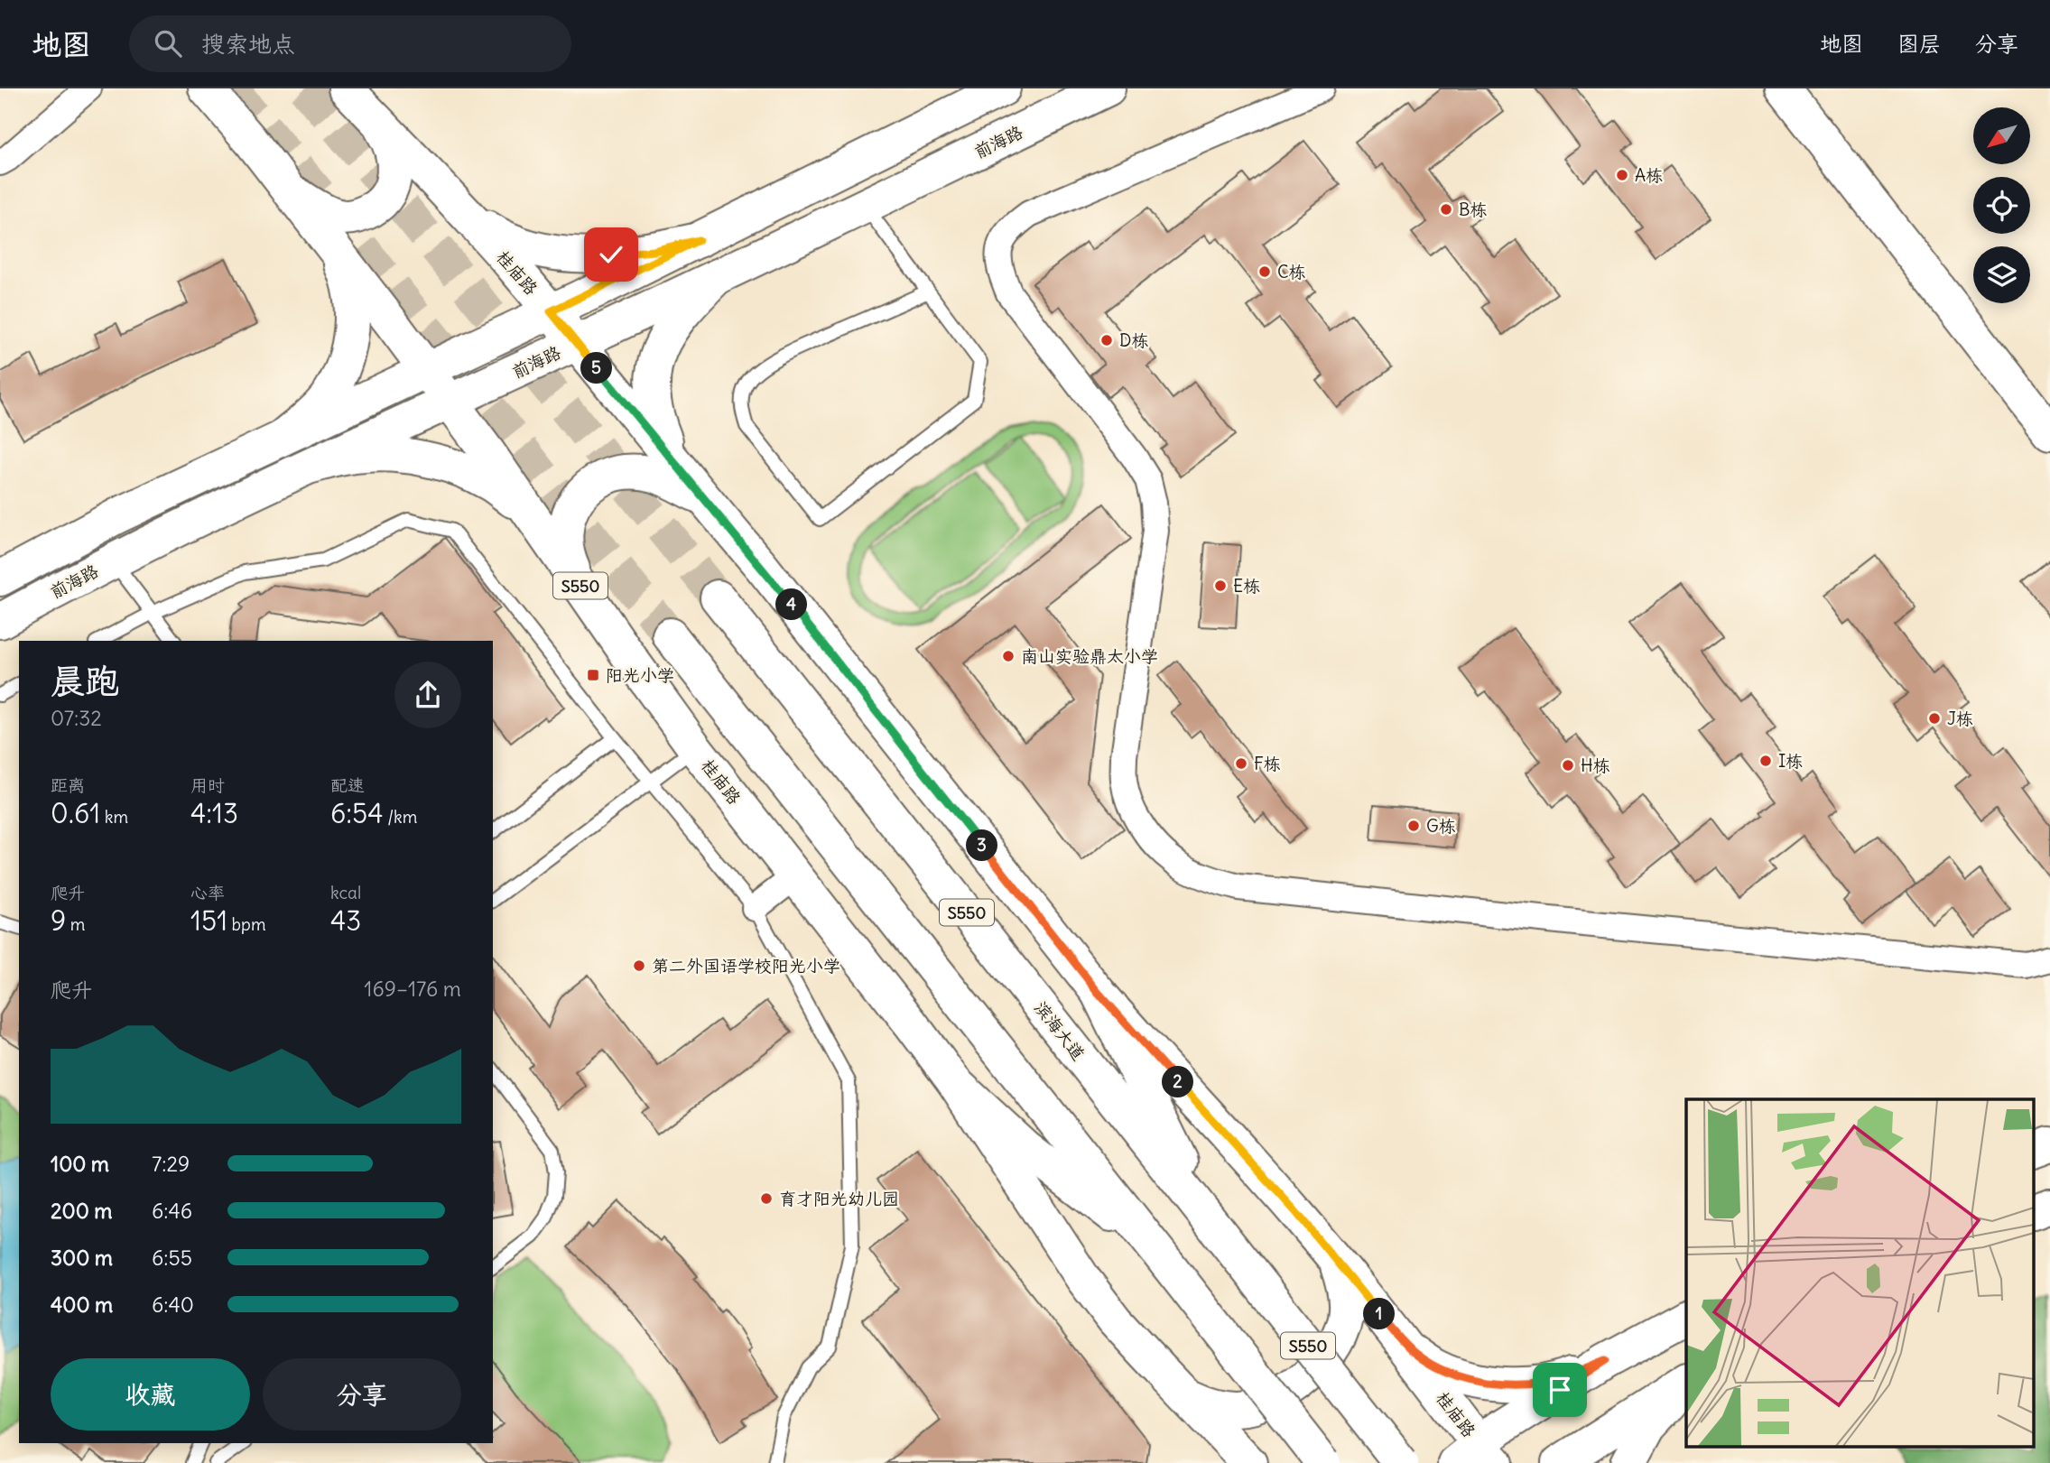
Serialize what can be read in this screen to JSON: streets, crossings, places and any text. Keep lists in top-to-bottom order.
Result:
{
  "streets": {
    "main road": [
      "前海路",
      "桂庙路",
      "S550",
      "滨海大道"
    ]
  },
  "crossings": [
    ["前海路", "桂庙路"]
  ],
  "places": {
    "other": [
      "A栋",
      "B栋",
      "C栋",
      "D栋",
      "E栋",
      "南山实验鼎太小学",
      "J栋",
      "I栋",
      "F栋",
      "H栋",
      "G栋",
      "第二外国语学校阳光小学",
      "育才阳光幼儿园"
    ],
    "transit": ["阳光小学"]
  },
  "north": "bottom left",
  "page": {
    "header": "地图",
    "search": "搜索地点",
    "nav": ["地图", "图层", "分享"],
    "pins": [
      "5",
      "4",
      "3",
      "2",
      "1"
    ],
    "heading": ["晨跑", "07:32"],
    "stats": [
      ["距离", "0.61 km"],
      ["用时", "4:13"],
      ["配速", "6:54 /km"],
      ["爬升", "9 m"],
      ["心率", "151 bpm"],
      ["kcal", "43"]
    ],
    "chart": ["爬升", "169–176 m"],
    "list": [
      {
        "name": "100 m",
        "note": "7:29"
      },
      {
        "name": "200 m",
        "note": "6:46"
      },
      {
        "name": "300 m",
        "note": "6:55"
      },
      {
        "name": "400 m",
        "note": "6:40"
      }
    ],
    "buttons": ["收藏", "分享"]
  }
}
